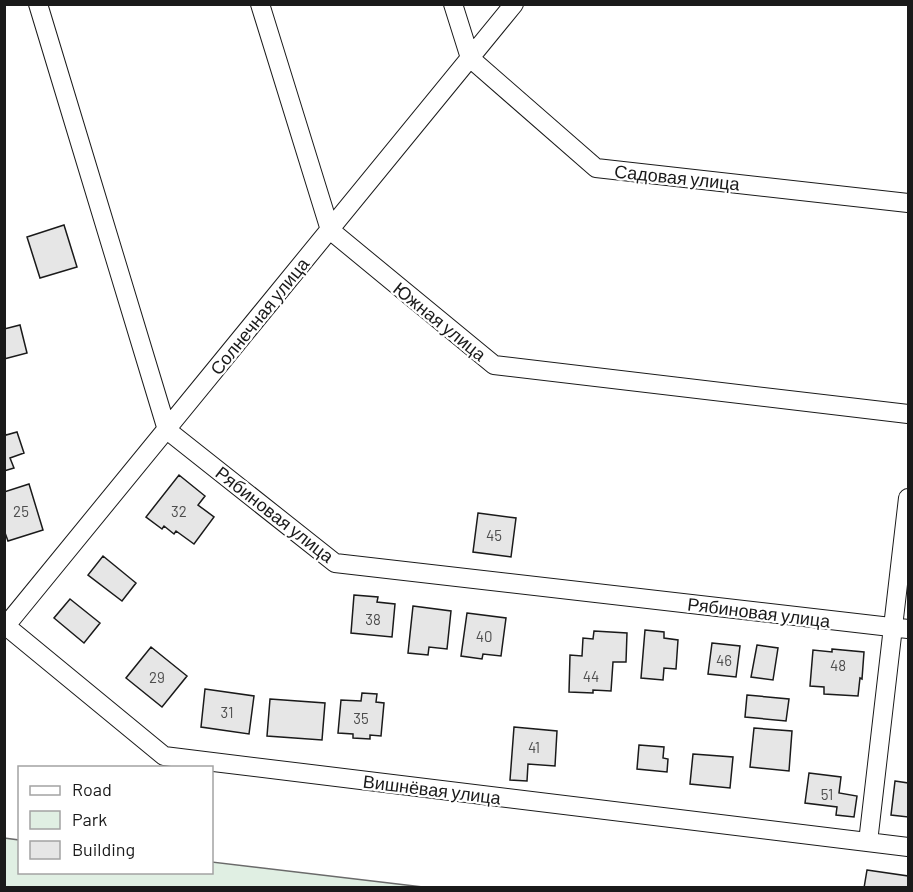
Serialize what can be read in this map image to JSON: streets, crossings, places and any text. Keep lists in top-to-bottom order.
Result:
{
  "streets": {
    "street": [
      "Садовая улица",
      "Солнечная улица",
      "Южная улица",
      "Рябиновая улица",
      "Вишнёвая улица"
    ]
  },
  "crossings": [
    ["Садовая улица", "Солнечная улица"],
    ["Солнечная улица", "Южная улица"],
    ["Солнечная улица", "Рябиновая улица"],
    ["Солнечная улица", "Вишнёвая улица"]
  ],
  "house_numbers": [
    "25",
    "32",
    "45",
    "38",
    "40",
    "46",
    "48",
    "44",
    "29",
    "31",
    "35",
    "41",
    "51"
  ],
  "legend": ["Road", "Park", "Building"]
}
